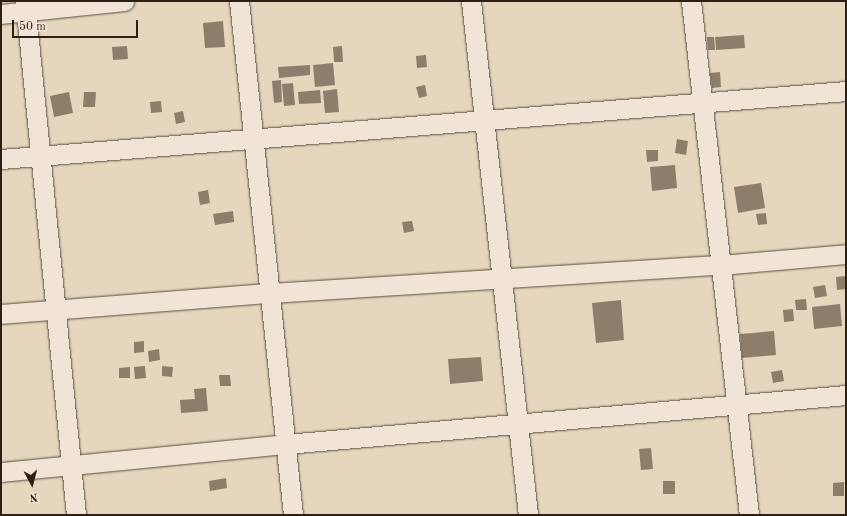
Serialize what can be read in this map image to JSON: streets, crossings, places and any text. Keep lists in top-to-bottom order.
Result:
{
  "scale_bar": "50 m",
  "north": "bottom"
}
